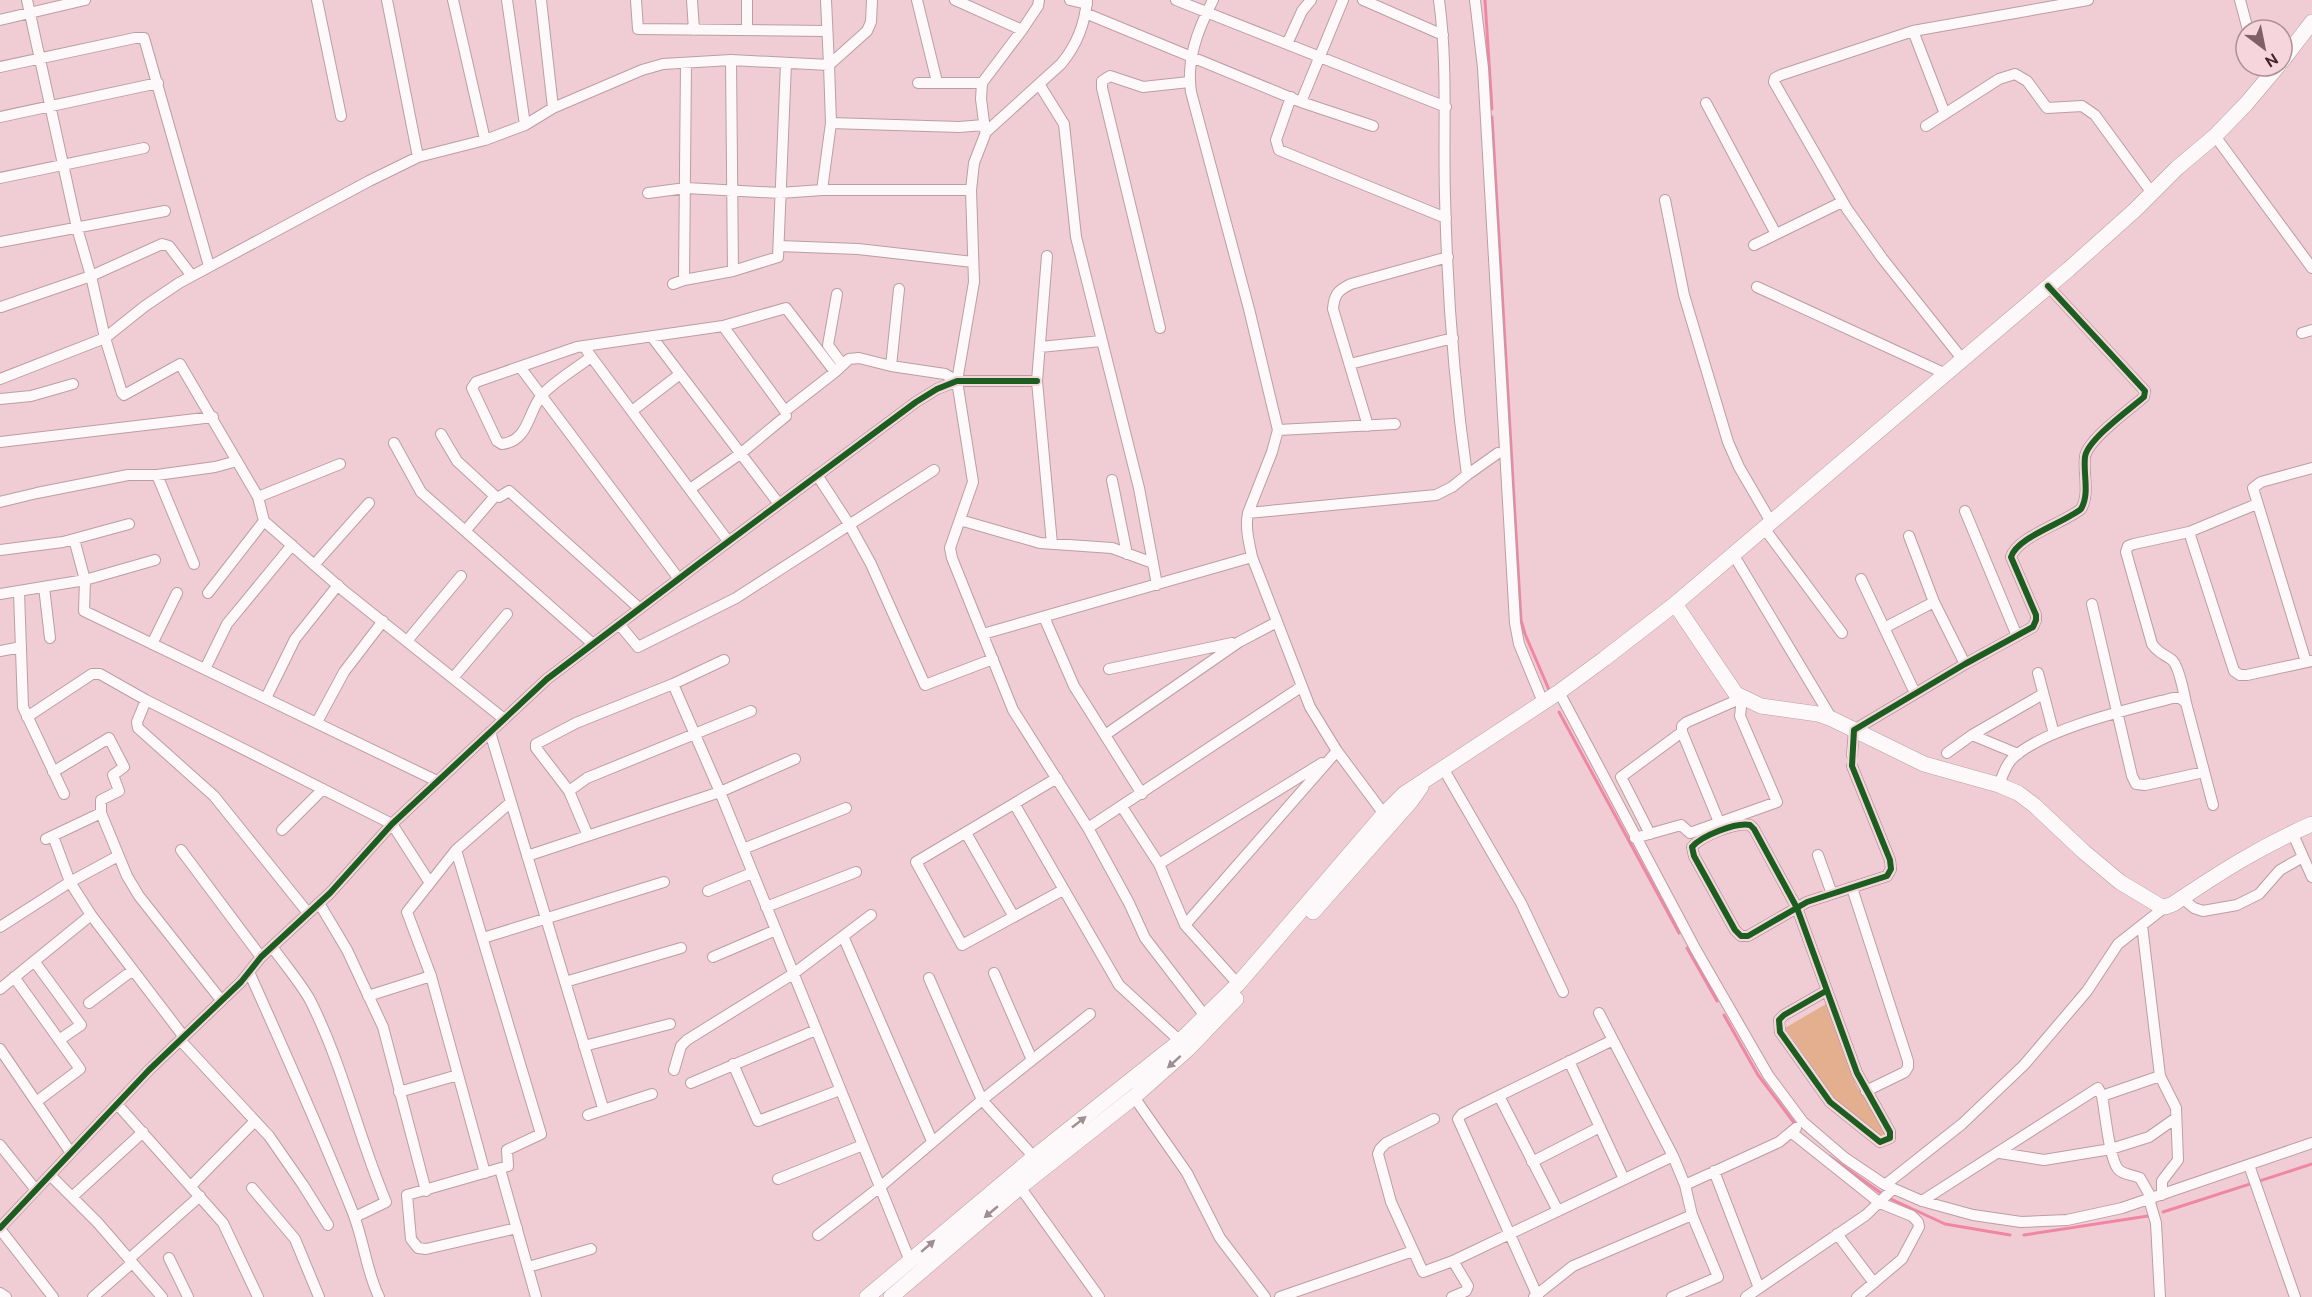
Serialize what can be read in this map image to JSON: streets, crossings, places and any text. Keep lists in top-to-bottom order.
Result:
{
  "north": "bottom right"
}
